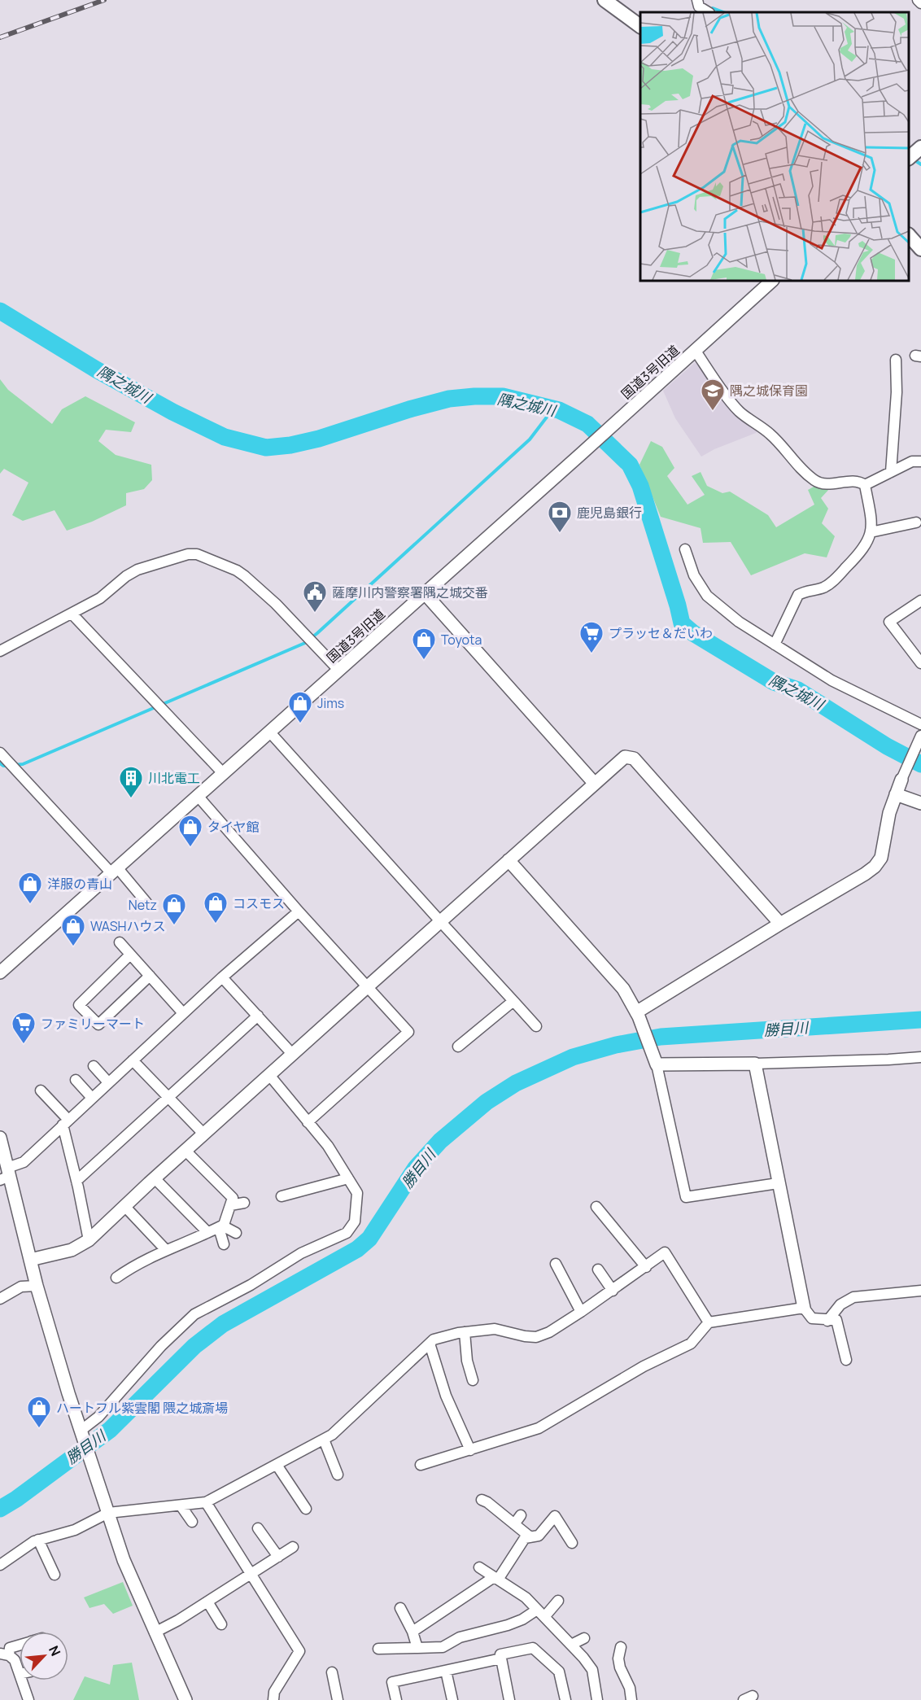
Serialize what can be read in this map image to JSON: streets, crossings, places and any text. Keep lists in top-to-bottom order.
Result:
{
  "streets": {
    "street": ["国道3号旧道"]
  },
  "water": ["隅之城川", "勝目川"],
  "places": {
    "school or university": ["隅之城保育園"],
    "bank": ["鹿児島銀行"],
    "public building": ["薩摩川内警察署隅之城交番"],
    "supermarket": ["プラッセ＆だいわ", "ファミリーマート"],
    "shop": [
      "Toyota",
      "Jims",
      "タイヤ館",
      "洋服の青山",
      "コスモス",
      "Netz",
      "WASHハウス",
      "ハートフル紫雲閣 隈之城斎場"
    ],
    "building": ["川北電工"]
  },
  "north": "top right"
}
